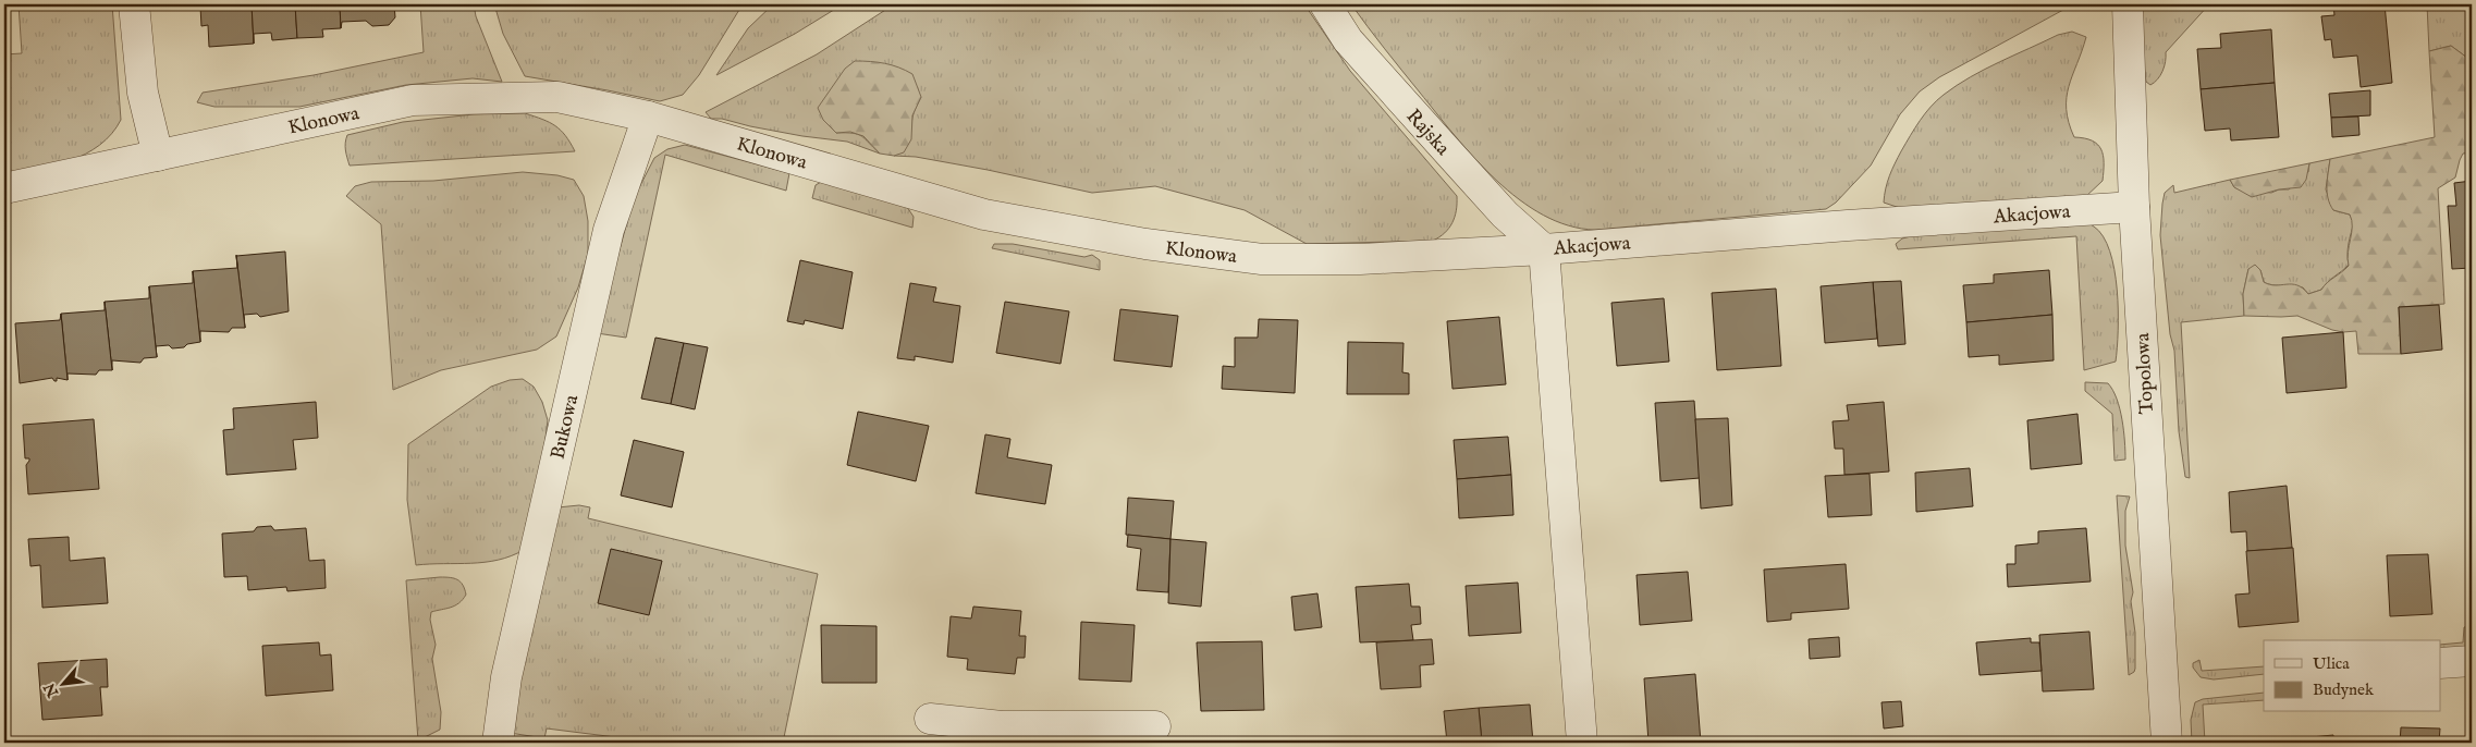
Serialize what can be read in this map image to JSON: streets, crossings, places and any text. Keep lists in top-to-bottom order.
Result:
{
  "streets": {
    "street": [
      "Klonowa",
      "Rajska",
      "Akacjowa",
      "Topolowa",
      "Bukowa"
    ]
  },
  "crossings": [
    ["Klonowa", "Rajska"],
    ["Klonowa", "Akacjowa"],
    ["Klonowa", "Bukowa"],
    ["Rajska", "Akacjowa"],
    ["Akacjowa", "Topolowa"]
  ],
  "legend": ["Ulica", "Budynek"],
  "north": "bottom left"
}
